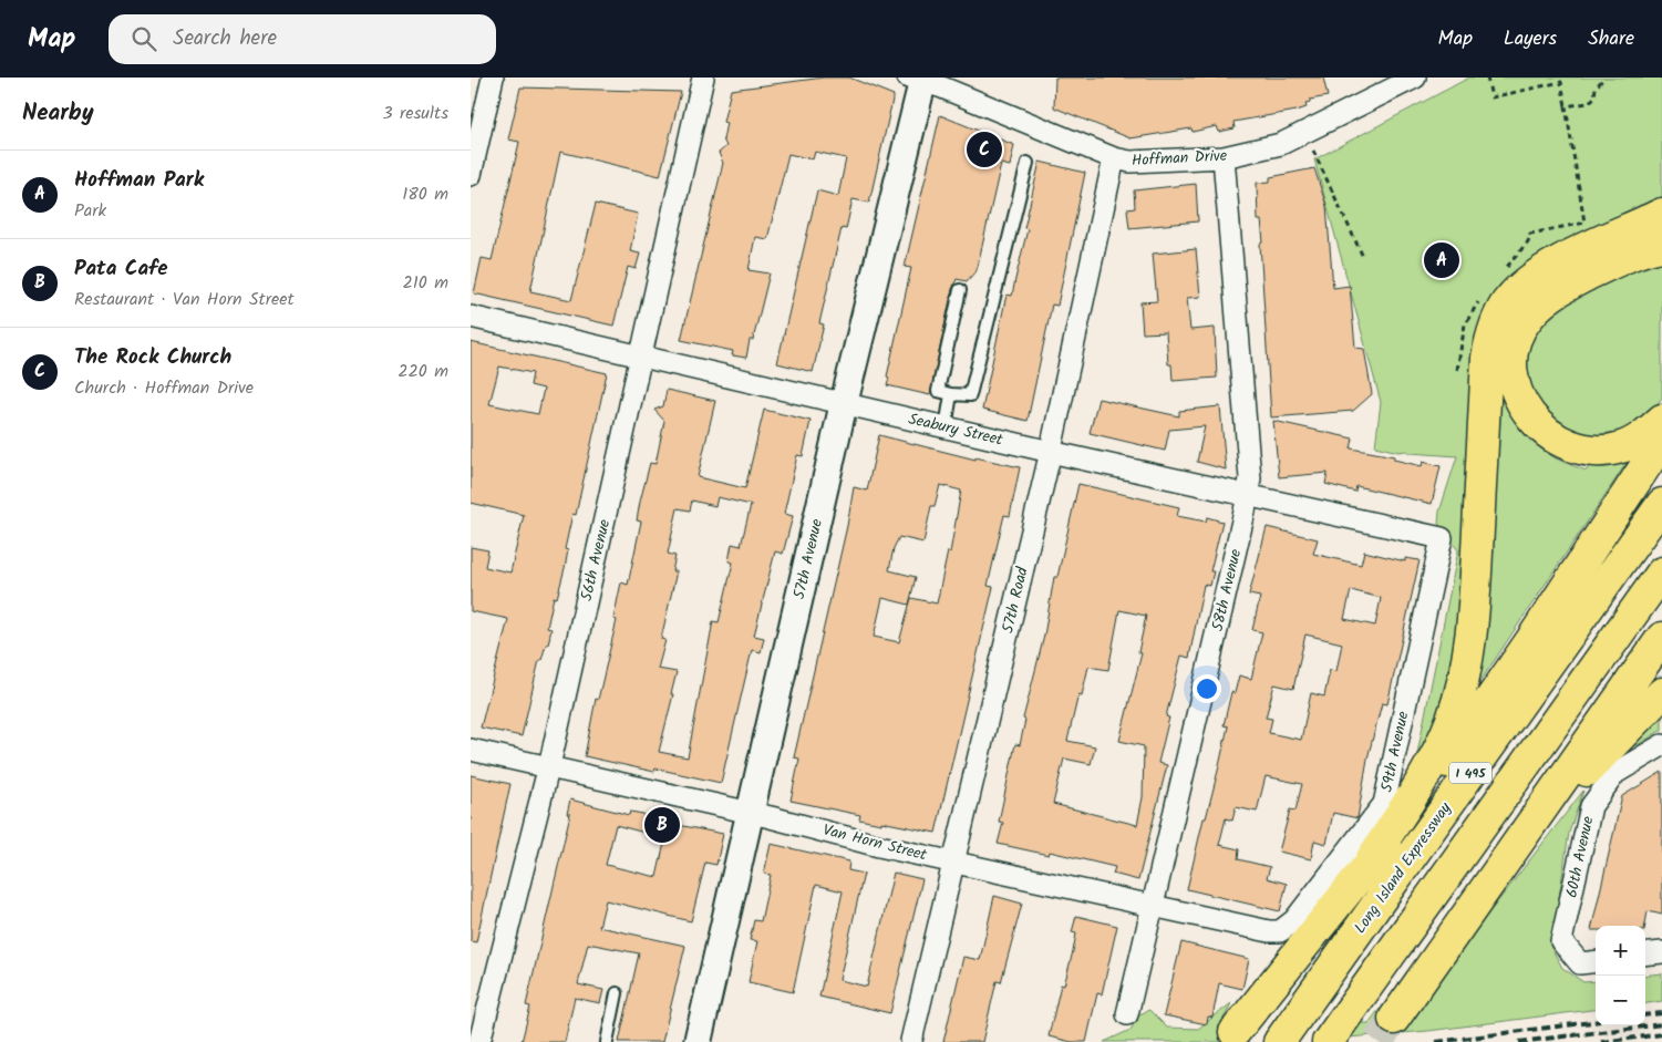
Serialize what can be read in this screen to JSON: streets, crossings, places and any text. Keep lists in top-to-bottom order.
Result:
{
  "streets": {
    "highway": ["I 495", "Long Island Expressway"],
    "street": [
      "Hoffman Drive",
      "Seabury Street",
      "57th Avenue",
      "56th Avenue",
      "58th Avenue",
      "57th Road",
      "59th Avenue",
      "Van Horn Street",
      "60th Avenue"
    ]
  },
  "crossings": [
    ["Hoffman Drive", "57th Avenue"],
    ["Hoffman Drive", "58th Avenue"],
    ["Hoffman Drive", "57th Road"],
    ["Seabury Street", "57th Avenue"],
    ["Seabury Street", "56th Avenue"],
    ["Seabury Street", "58th Avenue"],
    ["Seabury Street", "57th Road"],
    ["Seabury Street", "59th Avenue"],
    ["57th Avenue", "Van Horn Street"],
    ["56th Avenue", "Van Horn Street"],
    ["58th Avenue", "Van Horn Street"],
    ["57th Road", "Van Horn Street"],
    ["59th Avenue", "Van Horn Street"]
  ],
  "page": {
    "header": "Map",
    "search": "Search here",
    "nav": ["Map", "Layers", "Share"],
    "heading": ["Nearby", "3 results"],
    "pins": ["C", "A", "B"],
    "list": [
      {
        "mark": "A",
        "name": "Hoffman Park",
        "note": "Park",
        "value": "180 m"
      },
      {
        "mark": "B",
        "name": "Pata Cafe",
        "note": "Restaurant · Van Horn Street",
        "value": "210 m"
      },
      {
        "mark": "C",
        "name": "The Rock Church",
        "note": "Church · Hoffman Drive",
        "value": "220 m"
      }
    ],
    "map_buttons": ["+", "−"]
  }
}
